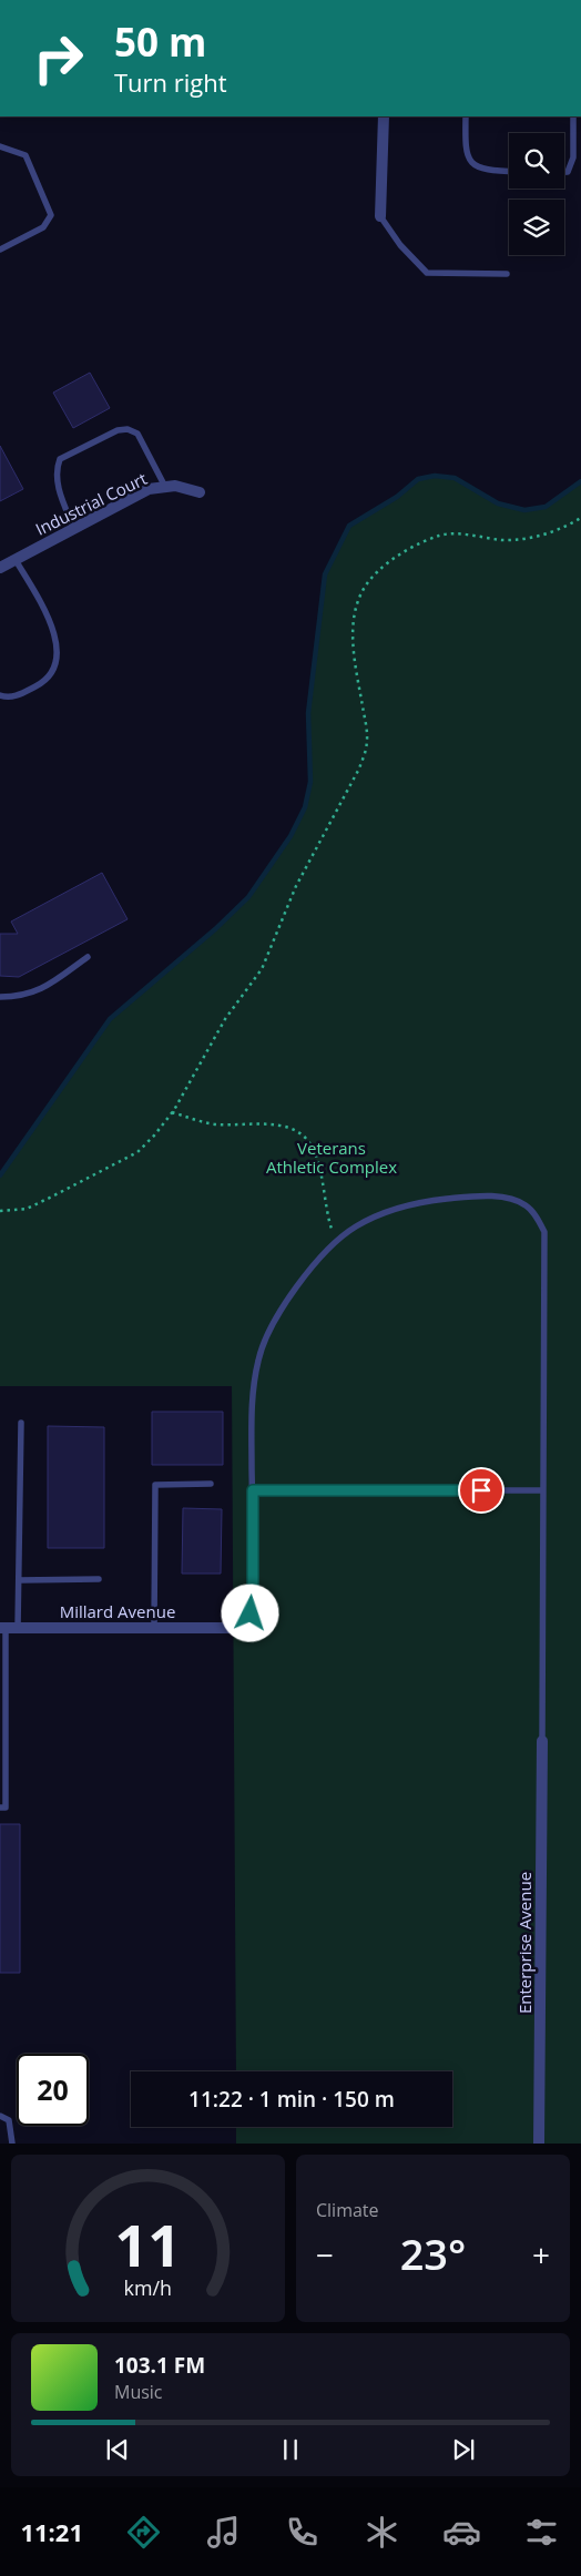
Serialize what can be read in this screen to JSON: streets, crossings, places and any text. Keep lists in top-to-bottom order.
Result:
{
  "streets": {
    "street": ["Industrial Court", "Millard Avenue", "Enterprise Avenue"]
  },
  "parks": ["Veterans Athletic Complex"],
  "page": {
    "turn": ["50 m", "Turn right"],
    "limit": "20",
    "trip": "11:22 · 1 min · 150 m",
    "tile": "Climate",
    "heat": ["−", "23°", "+"],
    "song": ["103.1 FM", "Music"],
    "tabs": "11:21",
    "gauge": ["11", "km/h"]
  }
}
